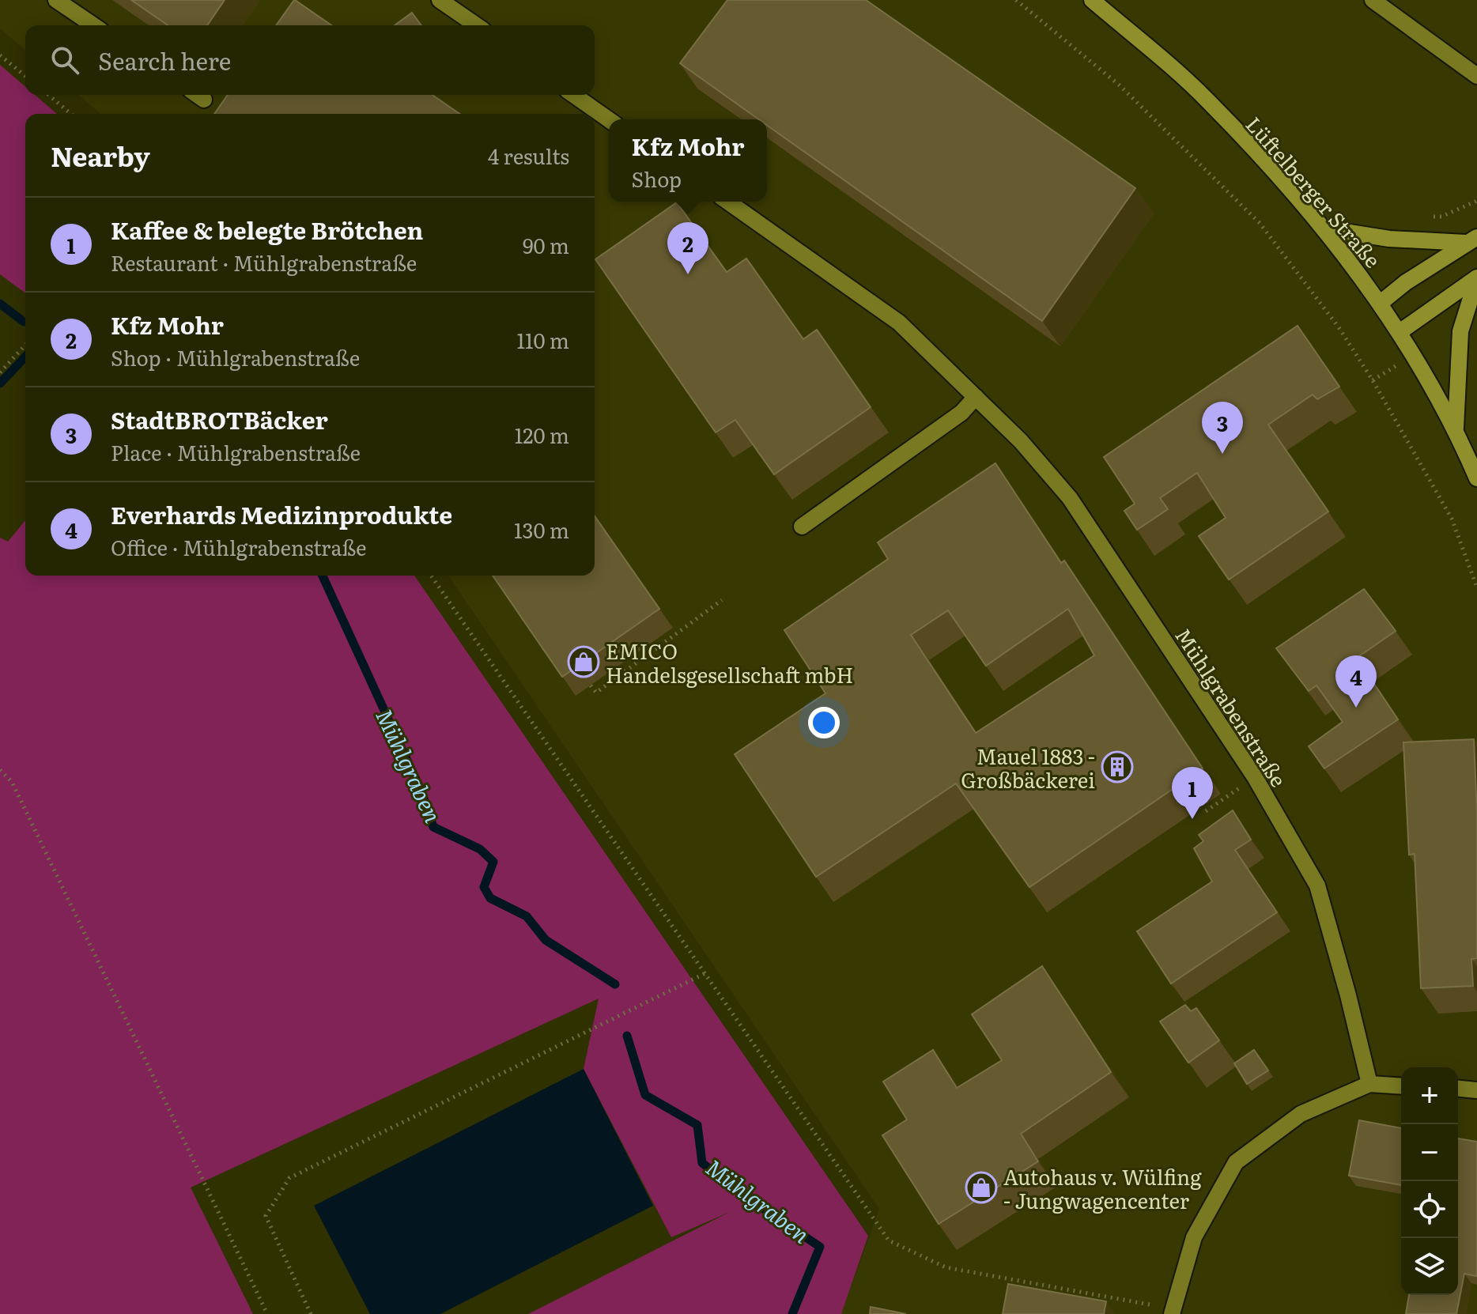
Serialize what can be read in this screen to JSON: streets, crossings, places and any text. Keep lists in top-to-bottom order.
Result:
{
  "streets": {
    "main road": ["Lüftelberger Straße"],
    "street": ["Mühlgrabenstraße"]
  },
  "water": ["Mühlgraben"],
  "places": {
    "shop": ["EMICO Handelsgesellschaft mbH", "Autohaus v. Wülfing - Jungwagencenter"],
    "building": ["Mauel 1883 - Großbäckerei"]
  },
  "page": {
    "search": "Search here",
    "heading": ["Nearby", "4 results"],
    "popup": ["Kfz Mohr", "Shop"],
    "list": [
      {
        "mark": "1",
        "name": "Kaffee & belegte Brötchen",
        "note": "Restaurant · Mühlgrabenstraße",
        "value": "90 m"
      },
      {
        "mark": "2",
        "name": "Kfz Mohr",
        "note": "Shop · Mühlgrabenstraße",
        "value": "110 m"
      },
      {
        "mark": "3",
        "name": "StadtBROTBäcker",
        "note": "Place · Mühlgrabenstraße",
        "value": "120 m"
      },
      {
        "mark": "4",
        "name": "Everhards Medizinprodukte",
        "note": "Office · Mühlgrabenstraße",
        "value": "130 m"
      }
    ],
    "pins": [
      "2",
      "3",
      "4",
      "1"
    ],
    "map_buttons": ["+", "−"]
  }
}
